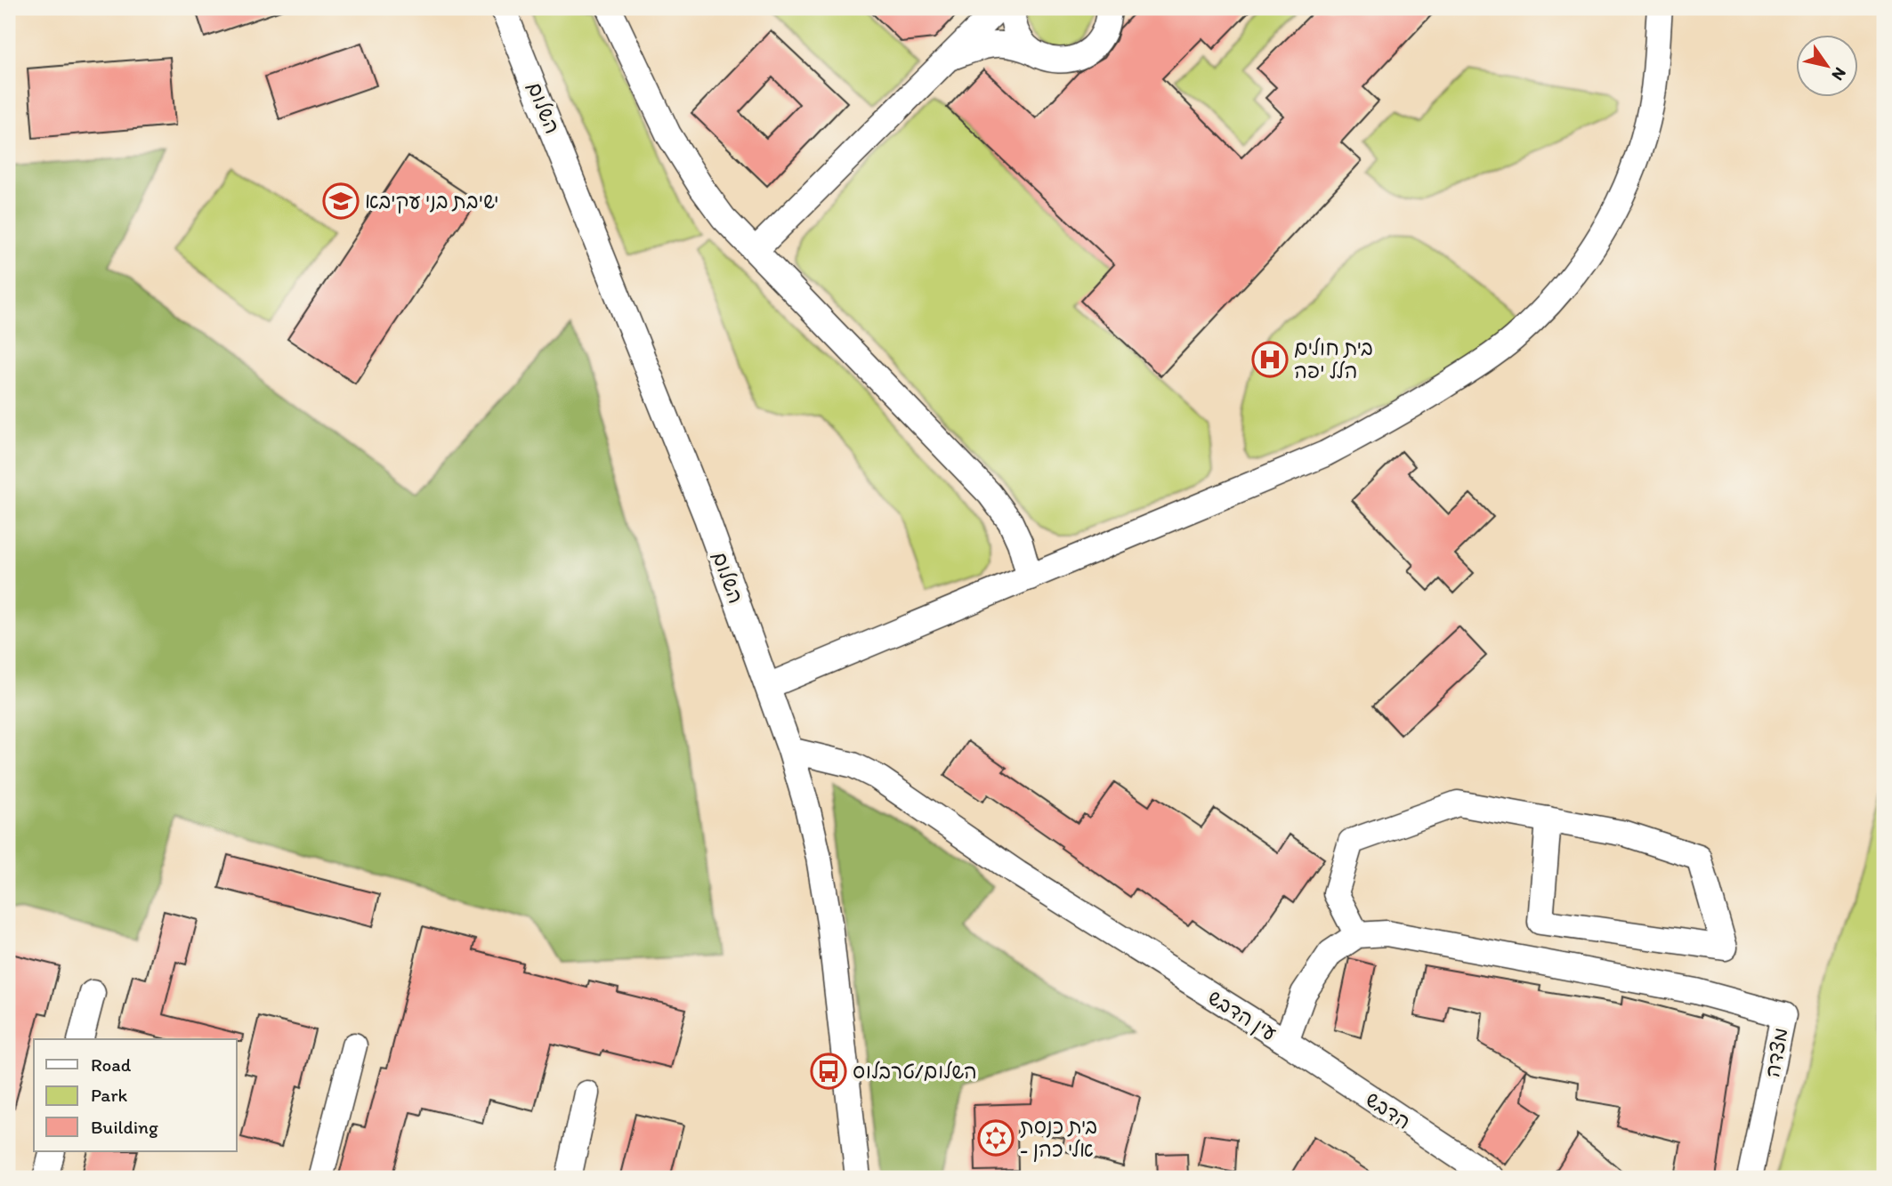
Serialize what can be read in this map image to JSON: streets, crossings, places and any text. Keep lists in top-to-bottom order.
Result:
{
  "streets": {
    "street": [
      "השלום",
      "עין הדבש",
      "מצדה",
      "הדבש"
    ]
  },
  "crossings": [
    ["השלום", "עין הדבש"],
    ["עין הדבש", "מצדה"],
    ["עין הדבש", "הדבש"]
  ],
  "places": {
    "school or university": ["ישיבת בני עקיבא"],
    "hospital": ["בית חולים הלל יפה"],
    "bus stop": ["השלום/טרבלוס"],
    "synagogue": ["בית כנסת - אלי כהן"]
  },
  "legend": ["Road", "Park", "Building"],
  "north": "bottom right"
}
